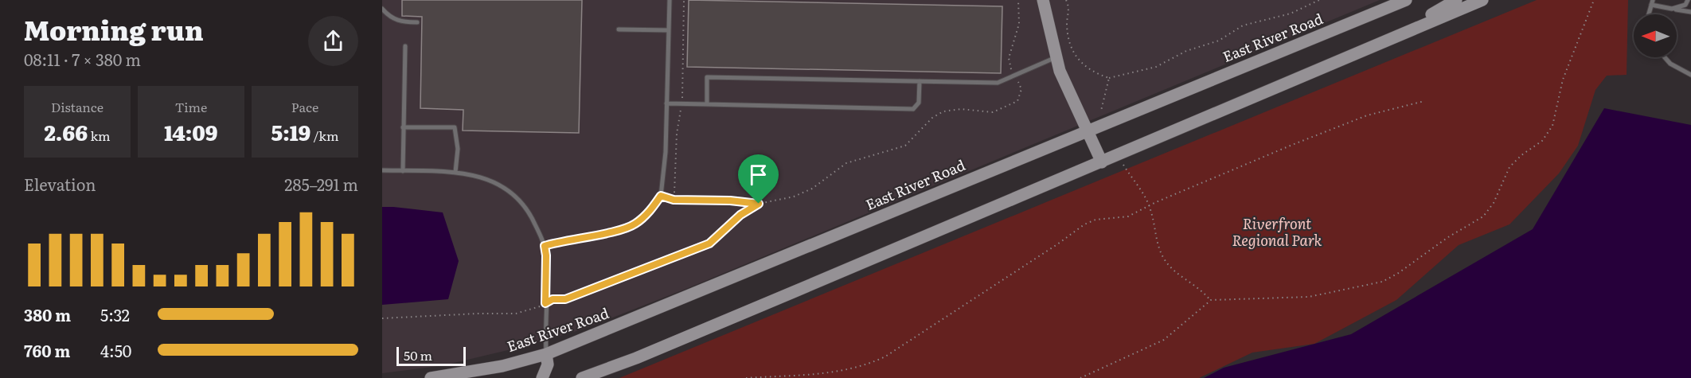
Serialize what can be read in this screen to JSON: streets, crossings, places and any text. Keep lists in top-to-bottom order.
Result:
{
  "streets": {
    "street": ["East River Road"]
  },
  "parks": ["Riverfront Regional Park"],
  "scale_bar": "50 m",
  "north": "left",
  "page": {
    "heading": ["Morning run", "08:11 · 7 × 380 m"],
    "stats": [
      ["Distance", "2.66 km"],
      ["Time", "14:09"],
      ["Pace", "5:19 /km"]
    ],
    "chart": ["Elevation", "285–291 m"],
    "list": [
      {
        "name": "380 m",
        "note": "5:32"
      },
      {
        "name": "760 m",
        "note": "4:50"
      }
    ],
    "scale": "50 m"
  }
}
